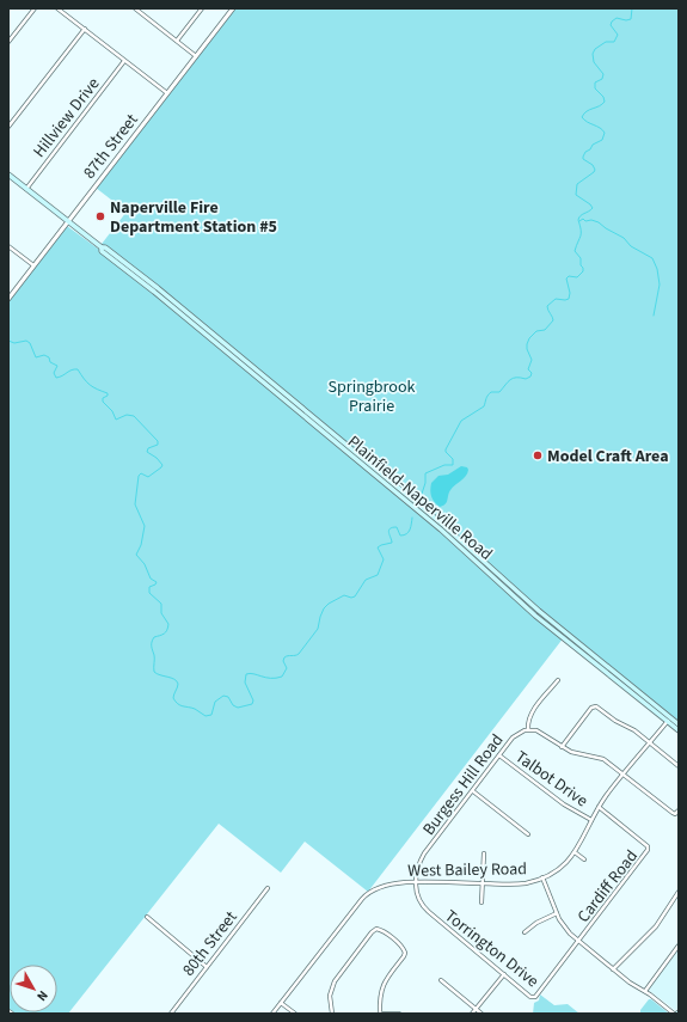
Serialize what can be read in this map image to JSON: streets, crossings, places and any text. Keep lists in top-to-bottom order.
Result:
{
  "streets": {
    "main road": ["Plainfield-Naperville Road"],
    "street": [
      "Hillview Drive",
      "87th Street",
      "Talbot Drive",
      "Burgess Hill Road",
      "West Bailey Road",
      "Cardiff Road",
      "80th Street",
      "Torrington Drive"
    ]
  },
  "crossings": [
    ["Hillview Drive", "Plainfield-Naperville Road"],
    ["87th Street", "Plainfield-Naperville Road"],
    ["Plainfield-Naperville Road", "West Bailey Road"],
    ["Talbot Drive", "Burgess Hill Road"],
    ["Talbot Drive", "West Bailey Road"],
    ["Burgess Hill Road", "West Bailey Road"],
    ["Burgess Hill Road", "Torrington Drive"],
    ["West Bailey Road", "Cardiff Road"],
    ["West Bailey Road", "Torrington Drive"],
    ["Cardiff Road", "Torrington Drive"]
  ],
  "parks": ["Springbrook Prairie"],
  "places": ["Naperville Fire Department Station #5", "Model Craft Area"],
  "north": "bottom right"
}
